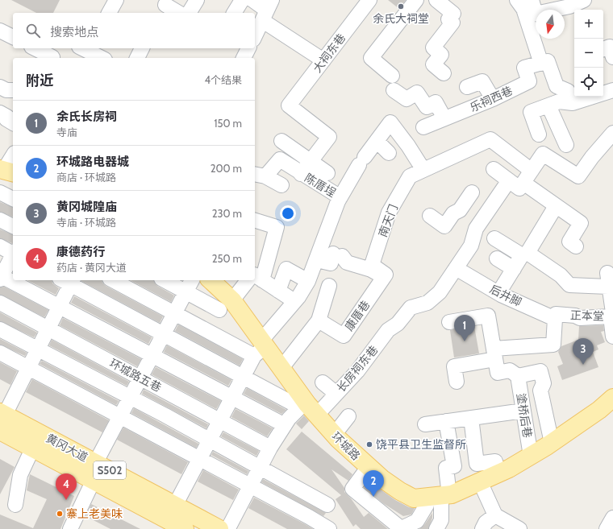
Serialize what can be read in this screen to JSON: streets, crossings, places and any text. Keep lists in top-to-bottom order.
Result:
{
  "streets": {
    "main road": ["环城路", "黄冈大道", "S502"],
    "street": [
      "大祠东巷",
      "乐祠西巷",
      "陈厝埕",
      "南天门",
      "后井脚",
      "康厝巷",
      "正本堂",
      "长房祠东巷",
      "环城路五巷",
      "塗桥后巷"
    ]
  },
  "crossings": [
    ["大祠东巷", "陈厝埕"],
    ["南天门", "康厝巷"],
    ["后井脚", "正本堂"],
    ["后井脚", "长房祠东巷"],
    ["长房祠东巷", "环城路五巷"],
    ["长房祠东巷", "环城路"],
    ["长房祠东巷", "黄冈大道"],
    ["塗桥后巷", "环城路"]
  ],
  "places": ["余氏大祠堂", "饶平县卫生监督所", "寨上老美味"],
  "north": "bottom",
  "page": {
    "map_buttons": ["+", "−"],
    "search": "搜索地点",
    "heading": ["附近", "4个结果"],
    "list": [
      {
        "mark": "1",
        "name": "余氏长房祠",
        "note": "寺庙",
        "value": "150 m"
      },
      {
        "mark": "2",
        "name": "环城路电器城",
        "note": "商店 · 环城路",
        "value": "200 m"
      },
      {
        "mark": "3",
        "name": "黄冈城隍庙",
        "note": "寺庙 · 环城路",
        "value": "230 m"
      },
      {
        "mark": "4",
        "name": "康德药行",
        "note": "药店 · 黄冈大道",
        "value": "250 m"
      }
    ],
    "pins": [
      "1",
      "3",
      "2",
      "4"
    ]
  }
}
